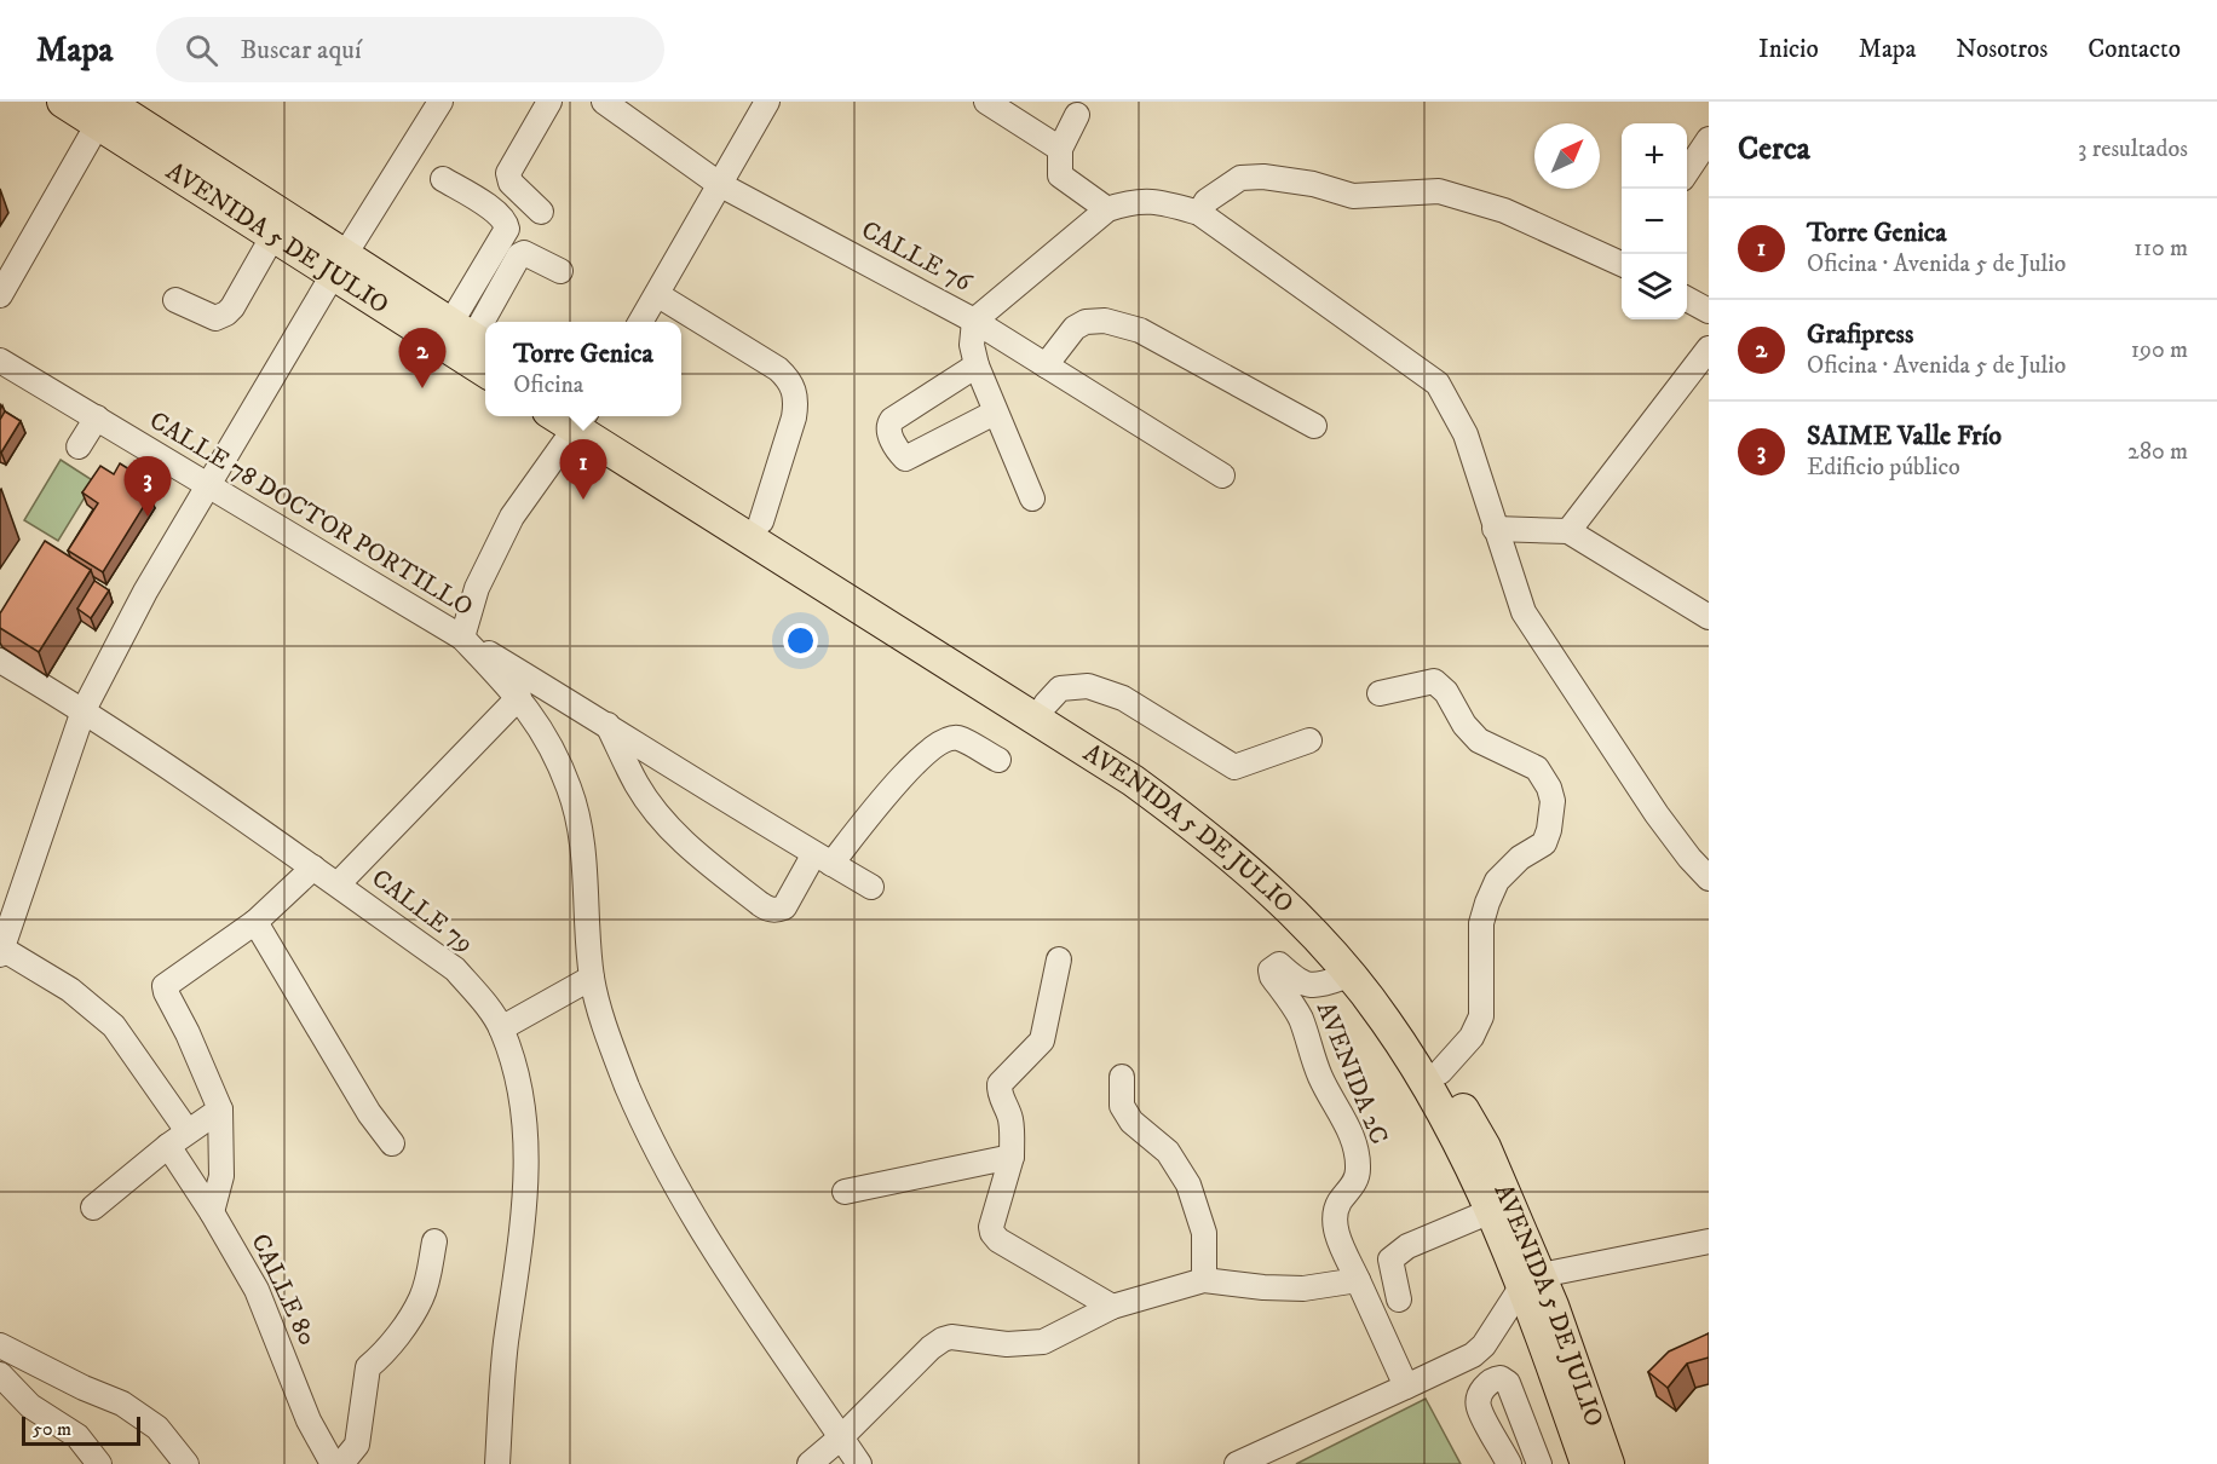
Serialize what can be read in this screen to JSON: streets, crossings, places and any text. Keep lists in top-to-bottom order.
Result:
{
  "streets": {
    "main road": ["AVENIDA 5 DE JULIO"],
    "street": [
      "CALLE 76",
      "CALLE 78 DOCTOR PORTILLO",
      "CALLE 79",
      "AVENIDA 2C",
      "CALLE 80"
    ]
  },
  "crossings": [
    ["AVENIDA 5 DE JULIO", "AVENIDA 2C"]
  ],
  "scale_bar": "50 m",
  "north": "top right",
  "page": {
    "header": "Mapa",
    "search": "Buscar aquí",
    "nav": [
      "Inicio",
      "Mapa",
      "Nosotros",
      "Contacto"
    ],
    "heading": ["Cerca", "3 resultados"],
    "map_buttons": ["+", "−"],
    "list": [
      {
        "mark": "1",
        "name": "Torre Genica",
        "note": "Oficina · Avenida 5 de Julio",
        "value": "110 m"
      },
      {
        "mark": "2",
        "name": "Grafipress",
        "note": "Oficina · Avenida 5 de Julio",
        "value": "190 m"
      },
      {
        "mark": "3",
        "name": "SAIME Valle Frío",
        "note": "Edificio público",
        "value": "280 m"
      }
    ],
    "popup": ["Torre Genica", "Oficina"],
    "pins": ["2", "1", "3"],
    "scale": "50 m"
  }
}
